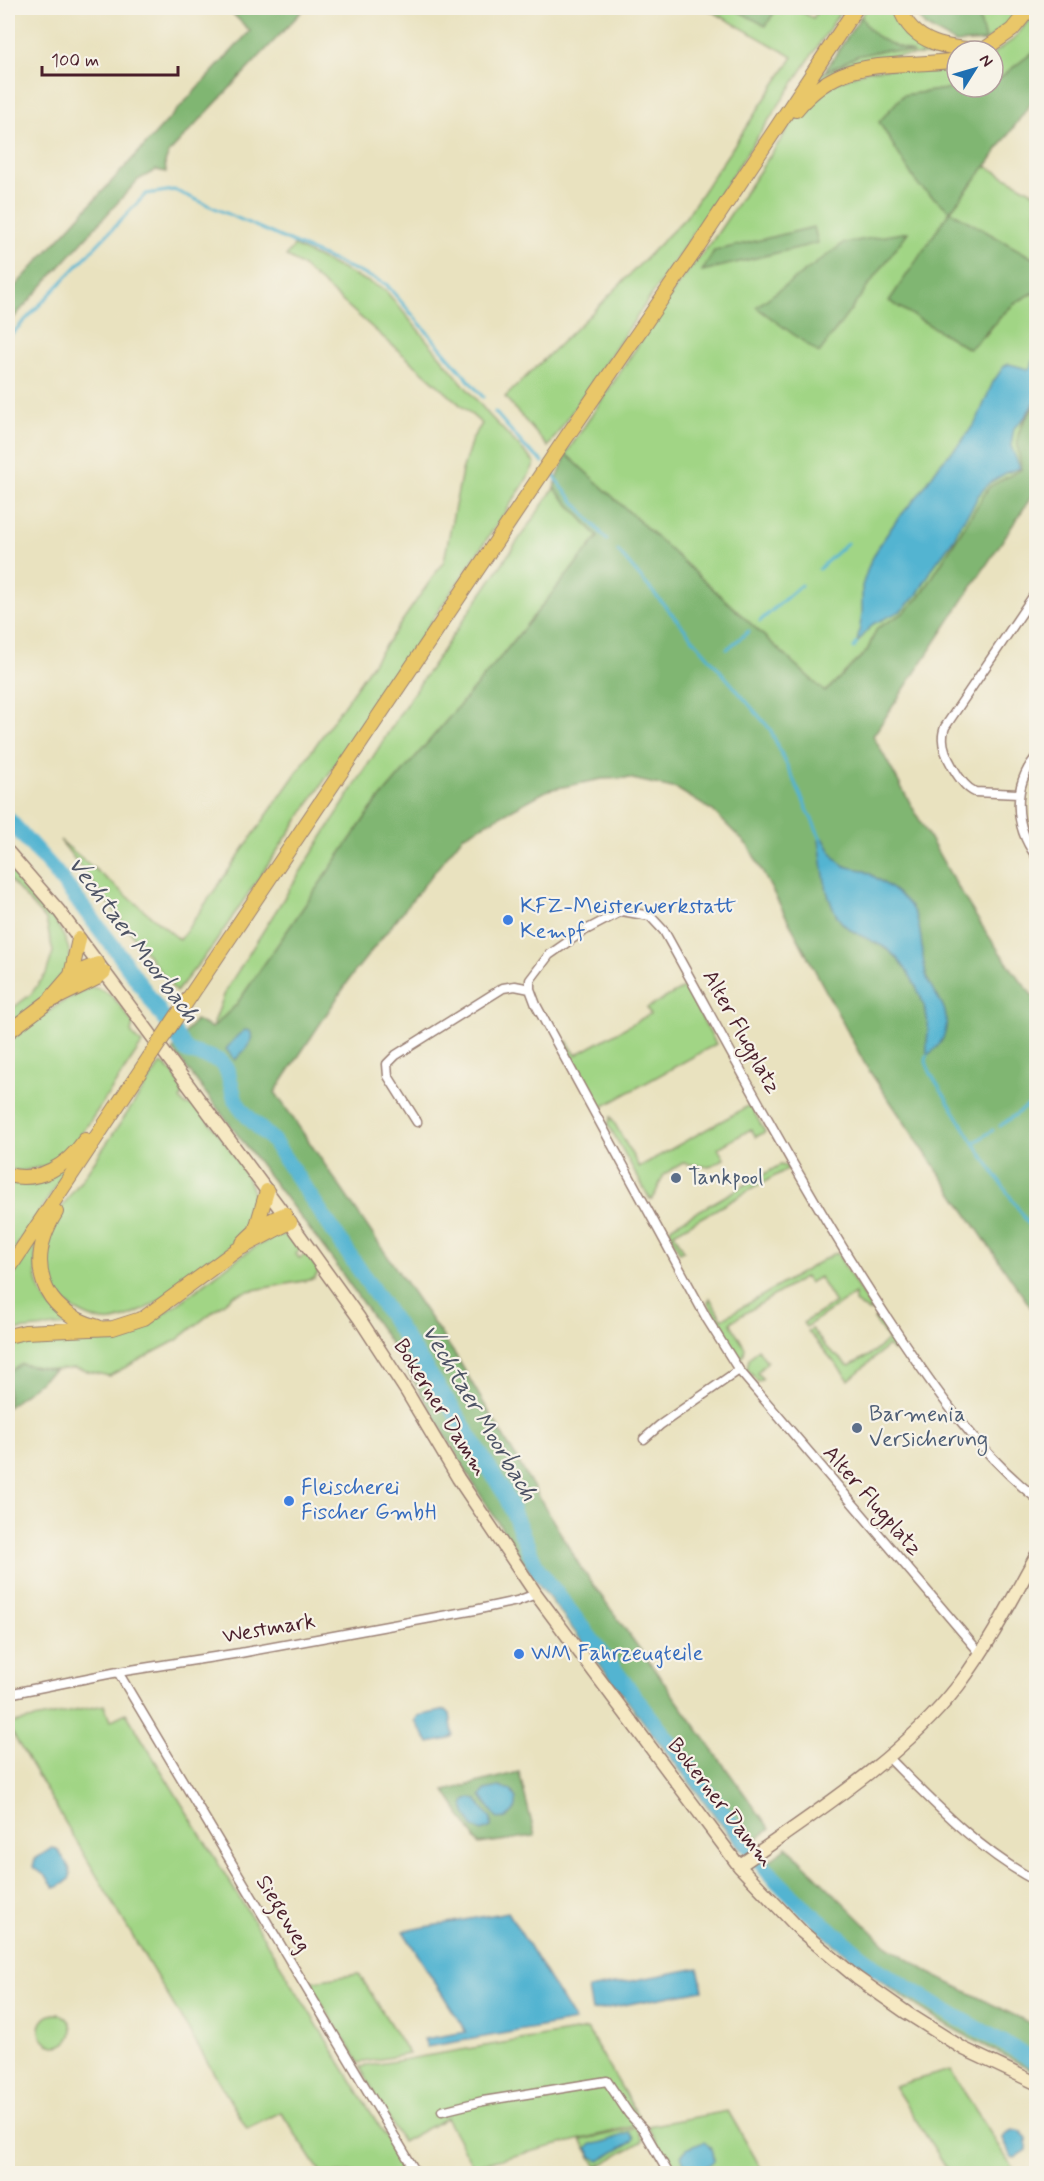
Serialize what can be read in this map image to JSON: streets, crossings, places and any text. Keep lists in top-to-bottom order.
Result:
{
  "streets": {
    "main road": ["Bokerner Damm"],
    "street": ["Alter Flugplatz", "Westmark", "Siegeweg"]
  },
  "crossings": [
    ["Bokerner Damm", "Westmark"],
    ["Westmark", "Siegeweg"]
  ],
  "water": ["Vechtaer Moorbach"],
  "places": [
    "KFZ-Meisterwerkstatt Kempf",
    "Tankpool",
    "Barmenia Versicherung",
    "Fleischerei Fischer GmbH",
    "WM Fahrzeugteile"
  ],
  "scale_bar": "100 m",
  "north": "top right"
}
